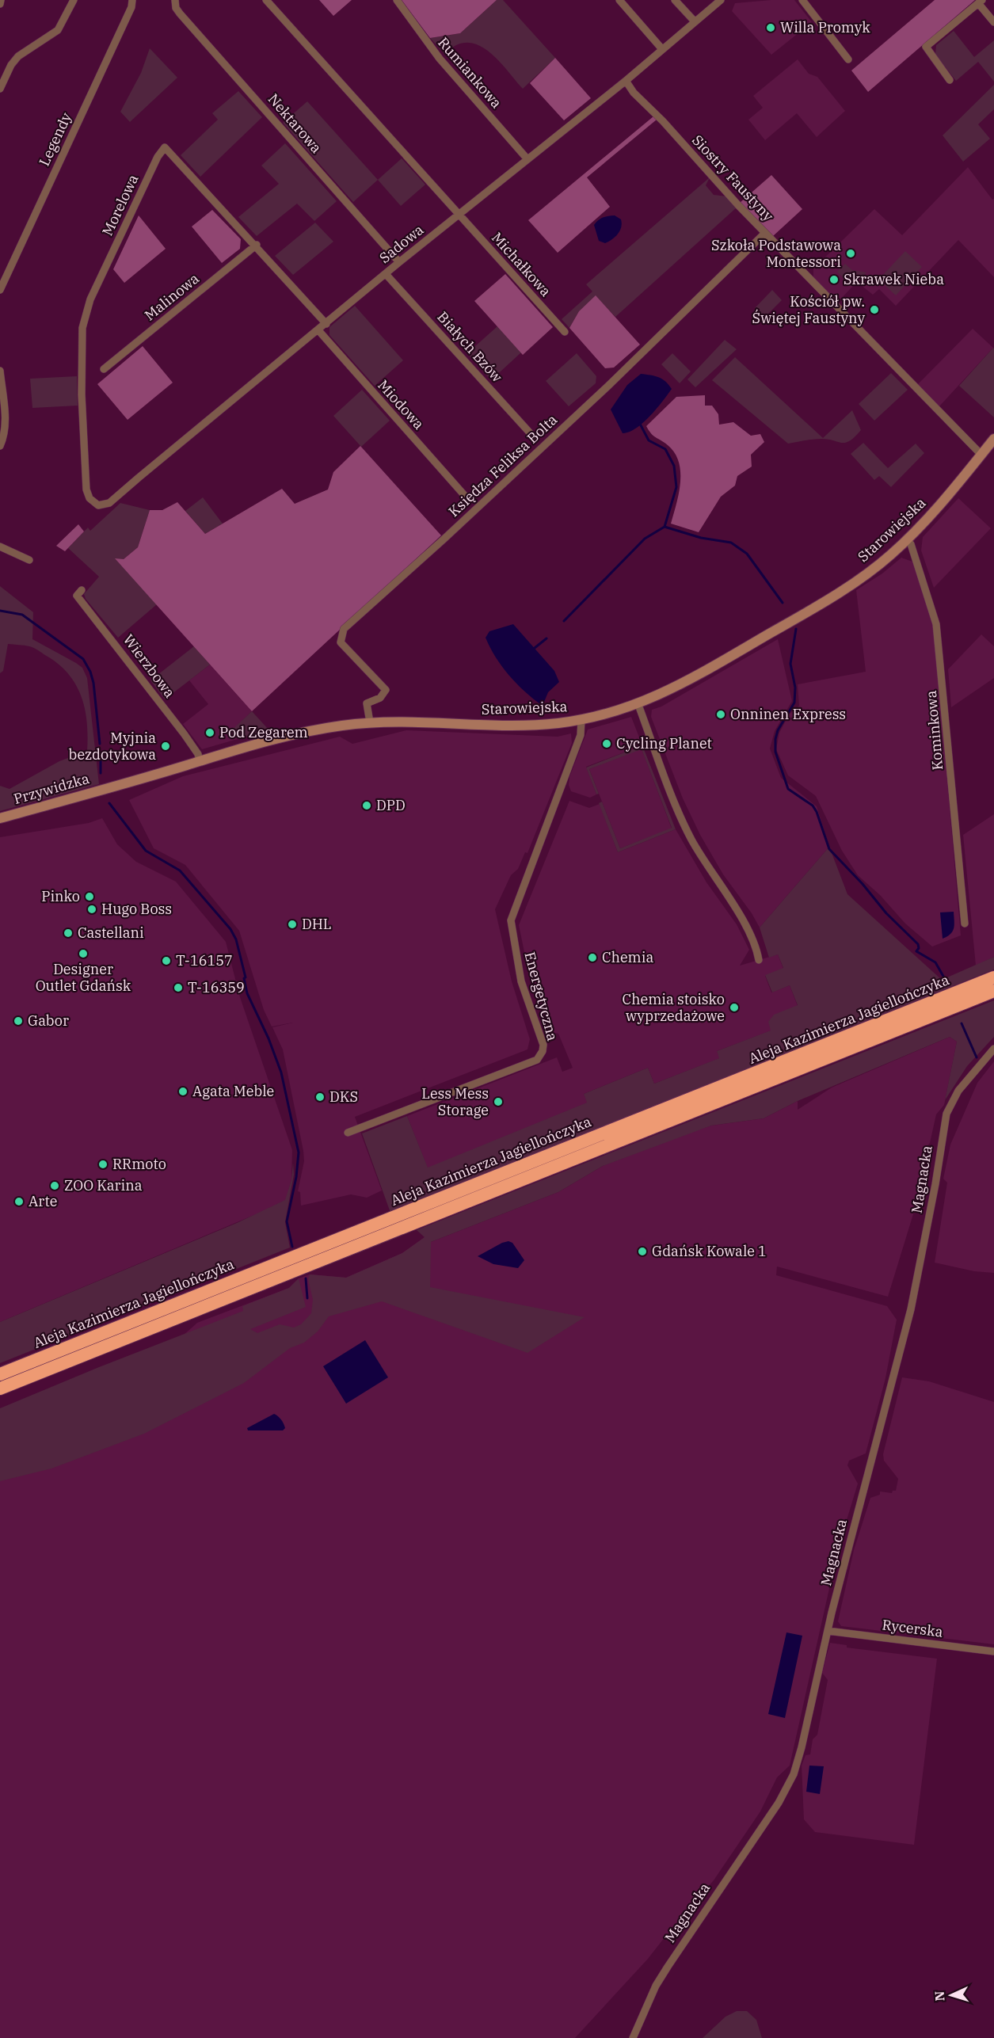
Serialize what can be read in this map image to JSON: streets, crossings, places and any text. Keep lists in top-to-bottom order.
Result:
{
  "streets": {
    "highway": ["Aleja Kazimierza Jagiellończyka"],
    "street": [
      "Rumiankowa",
      "Nektarowa",
      "Legendy",
      "Siostry Faustyny",
      "Morelowa",
      "Sadowa",
      "Michałkowa",
      "Malinowa",
      "Białych Bzów",
      "Miodowa",
      "Księdza Feliksa Bolta",
      "Starowiejska",
      "Wierzbowa",
      "Kominkowa",
      "Przywidzka",
      "Energetyczna",
      "Magnacka",
      "Rycerska"
    ]
  },
  "crossings": [
    ["Rumiankowa", "Sadowa"],
    ["Nektarowa", "Sadowa"],
    ["Siostry Faustyny", "Sadowa"],
    ["Siostry Faustyny", "Księdza Feliksa Bolta"],
    ["Siostry Faustyny", "Starowiejska"],
    ["Morelowa", "Sadowa"],
    ["Morelowa", "Malinowa"],
    ["Sadowa", "Michałkowa"],
    ["Sadowa", "Białych Bzów"],
    ["Sadowa", "Miodowa"],
    ["Księdza Feliksa Bolta", "Starowiejska"],
    ["Starowiejska", "Wierzbowa"],
    ["Starowiejska", "Kominkowa"],
    ["Starowiejska", "Przywidzka"],
    ["Starowiejska", "Energetyczna"],
    ["Magnacka", "Rycerska"]
  ],
  "places": [
    "Willa Promyk",
    "Szkoła Podstawowa Montessori",
    "Skrawek Nieba",
    "Kościół pw. Świętej Faustyny",
    "Onninen Express",
    "Pod Zegarem",
    "Cycling Planet",
    "Myjnia bezdotykowa",
    "DPD",
    "Pinko",
    "Hugo Boss",
    "DHL",
    "Castellani",
    "Designer Outlet Gdańsk",
    "Chemia",
    "T-16157",
    "T-16359",
    "Chemia stoisko wyprzedażowe",
    "Gabor",
    "Agata Meble",
    "DKS",
    "Less Mess Storage",
    "RRmoto",
    "ZOO Karina",
    "Arte",
    "Gdańsk Kowale 1"
  ],
  "north": "left"
}
